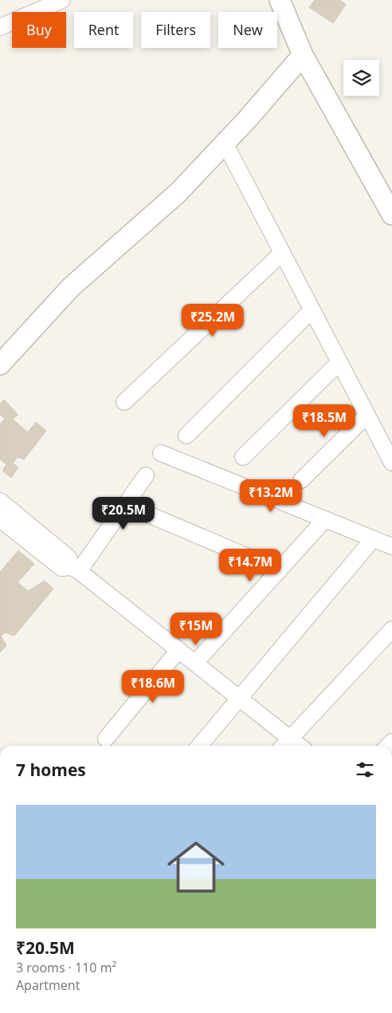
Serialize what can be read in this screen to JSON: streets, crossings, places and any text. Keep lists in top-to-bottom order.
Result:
{
  "page": {
    "chip": [
      "Buy",
      "Rent",
      "Filters",
      "New"
    ],
    "price": [
      "₹25.2M",
      "₹18.5M",
      "₹13.2M",
      "₹20.5M",
      "₹14.7M",
      "₹15M",
      "₹18.6M"
    ],
    "heading": "7 homes",
    "list": [
      {
        "name": "₹20.5M",
        "note": "3 rooms · 110 m² · Apartment"
      }
    ]
  }
}
